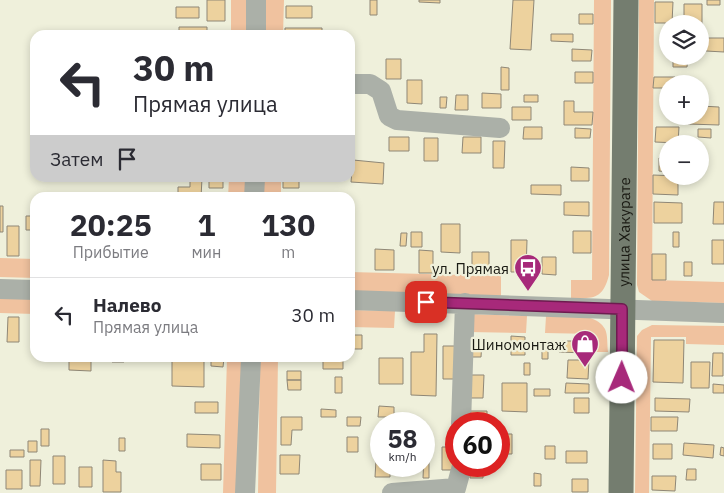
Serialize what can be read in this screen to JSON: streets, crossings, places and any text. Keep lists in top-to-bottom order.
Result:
{
  "streets": {
    "main road": ["улица Хакурате"]
  },
  "places": {
    "bus stop": ["ул. Прямая"],
    "shop": ["Шиномонтаж"]
  },
  "page": {
    "map_buttons": ["+", "−"],
    "turn": ["30 m", "Прямая улица"],
    "then": "Затем",
    "eta": [
      "20:25",
      "Прибытие",
      "1",
      "мин",
      "130",
      "m"
    ],
    "list": [
      {
        "name": "Налево",
        "note": "Прямая улица",
        "value": "30 m"
      }
    ],
    "speed": "58 km/h",
    "limit": "60"
  }
}
